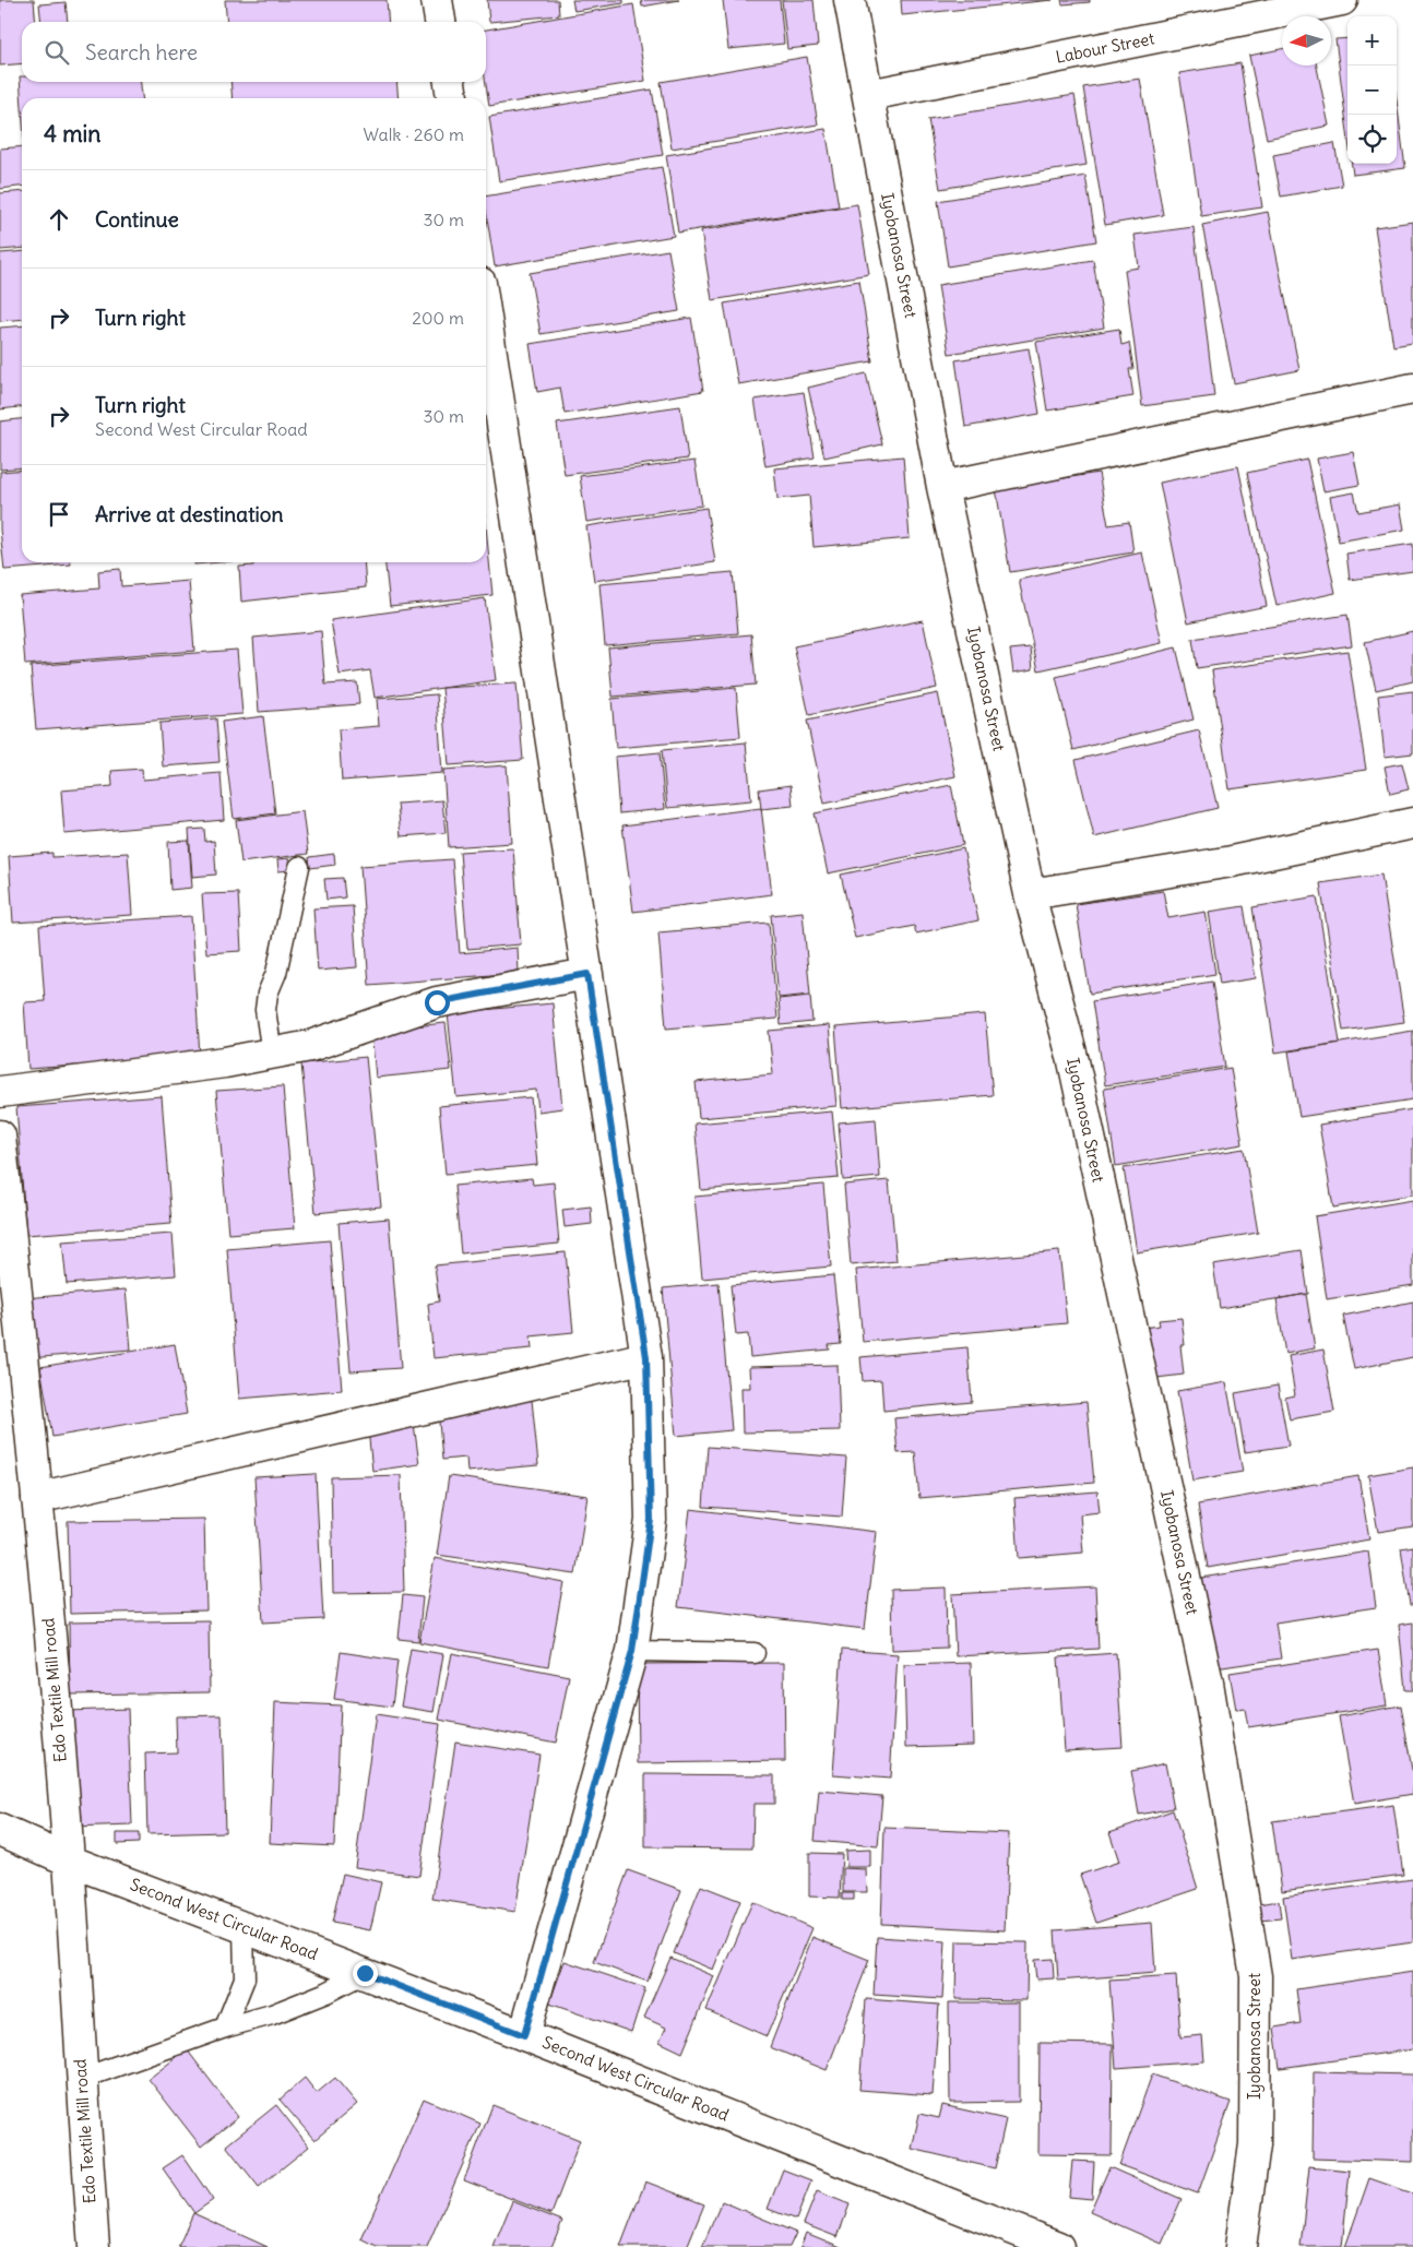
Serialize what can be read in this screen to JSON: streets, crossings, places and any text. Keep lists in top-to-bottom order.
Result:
{
  "streets": {
    "street": [
      "Labour Street",
      "Iyobanosa Street",
      "Edo Textile Mill road",
      "Second West Circular Road"
    ]
  },
  "crossings": [
    ["Labour Street", "Iyobanosa Street"],
    ["Edo Textile Mill road", "Second West Circular Road"]
  ],
  "north": "left",
  "page": {
    "map_buttons": ["+", "−"],
    "search": "Search here",
    "heading": ["4 min", "Walk · 260 m"],
    "list": [
      ["Continue", "30 m"],
      ["Turn right", "200 m"],
      ["Turn right", "Second West Circular Road", "30 m"],
      "Arrive at destination"
    ]
  }
}
